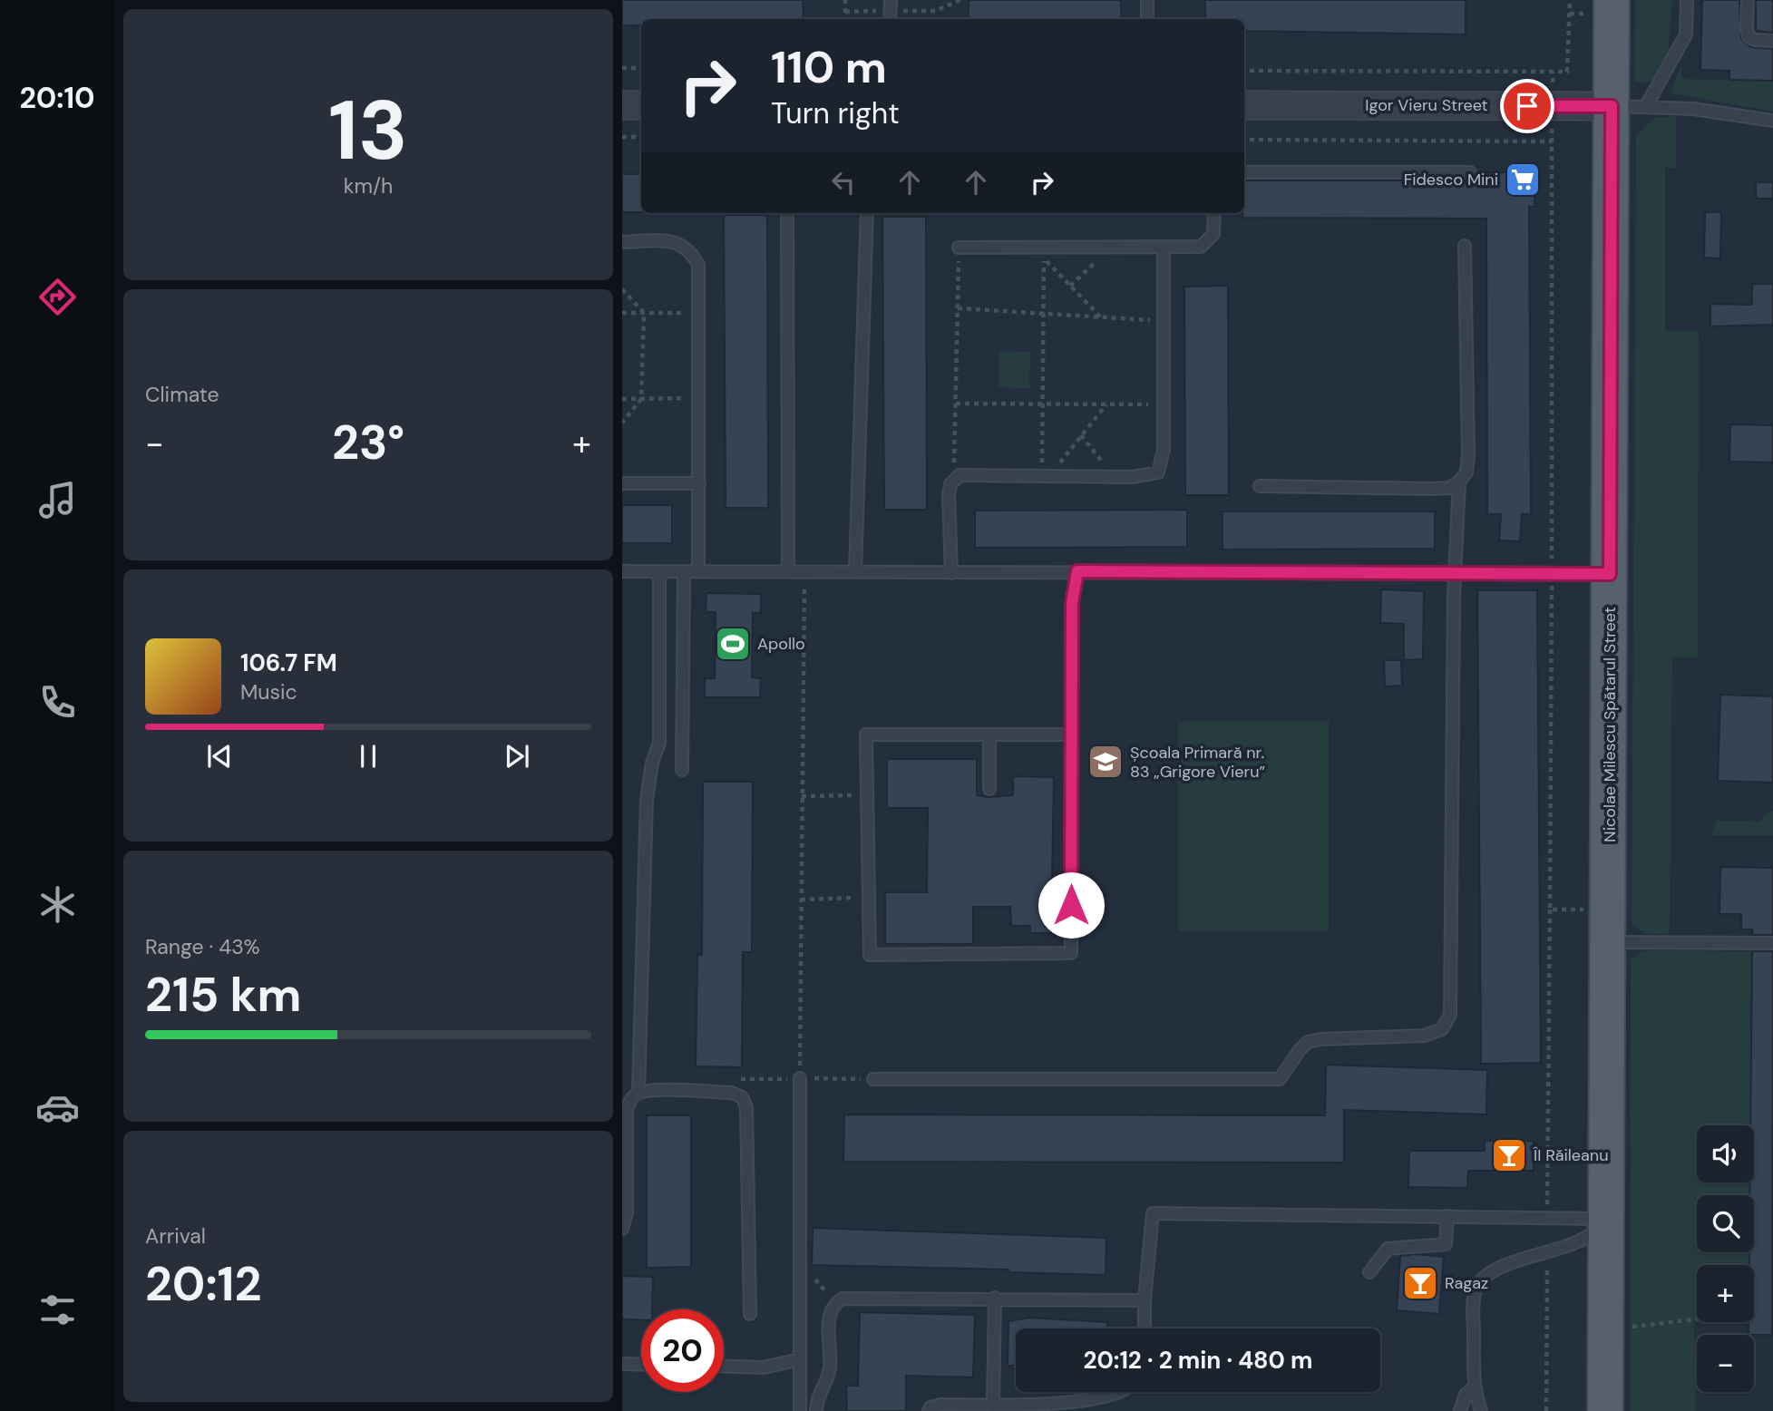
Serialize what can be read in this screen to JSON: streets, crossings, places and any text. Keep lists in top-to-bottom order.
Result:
{
  "streets": {
    "main road": ["Nicolae Milescu Spătarul Street"],
    "street": ["Igor Vieru Street"]
  },
  "crossings": [
    ["Igor Vieru Street", "Nicolae Milescu Spătarul Street"]
  ],
  "places": {
    "supermarket": ["Fidesco Mini"],
    "sports": ["Apollo"],
    "school or university": ["Școala Primară nr. 83 „Grigore Vieru”"],
    "bar": ["ÎI Răileanu", "Ragaz"]
  },
  "page": {
    "tabs": "20:10",
    "tile": [
      ["13", "km/h"],
      "Climate",
      ["Range · 43%", "215 km"],
      ["Arrival", "20:12"]
    ],
    "turn": ["110 m", "Turn right"],
    "heat": ["−", "23°", "+"],
    "song": ["106.7 FM", "Music"],
    "map_buttons": ["+", "−"],
    "limit": "20",
    "trip": "20:12 · 2 min · 480 m"
  }
}
